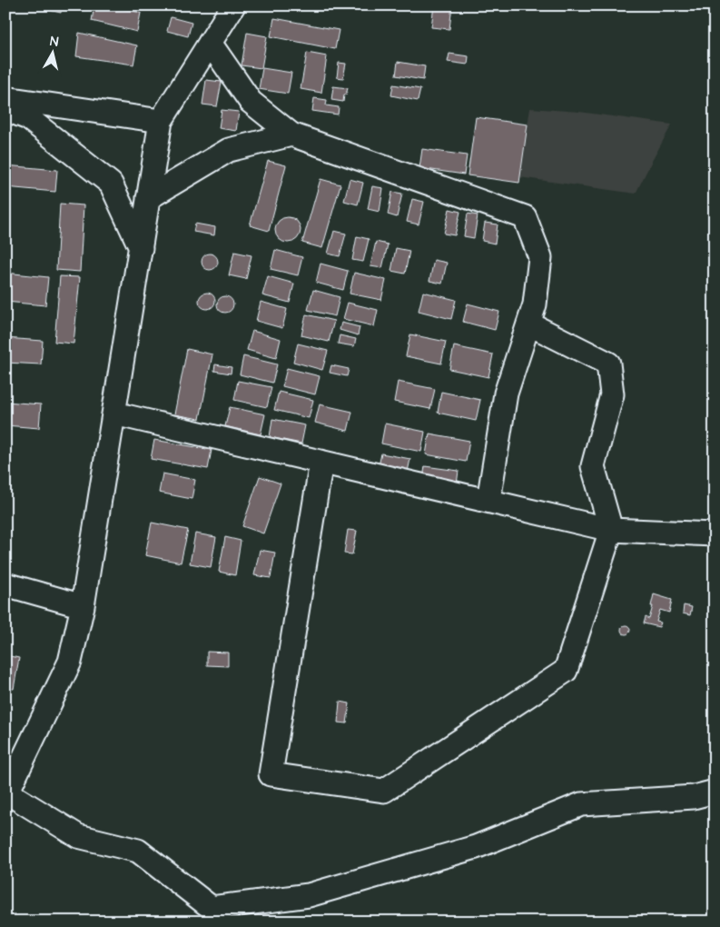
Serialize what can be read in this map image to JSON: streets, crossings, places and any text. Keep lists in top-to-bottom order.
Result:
{
  "north": "top"
}
